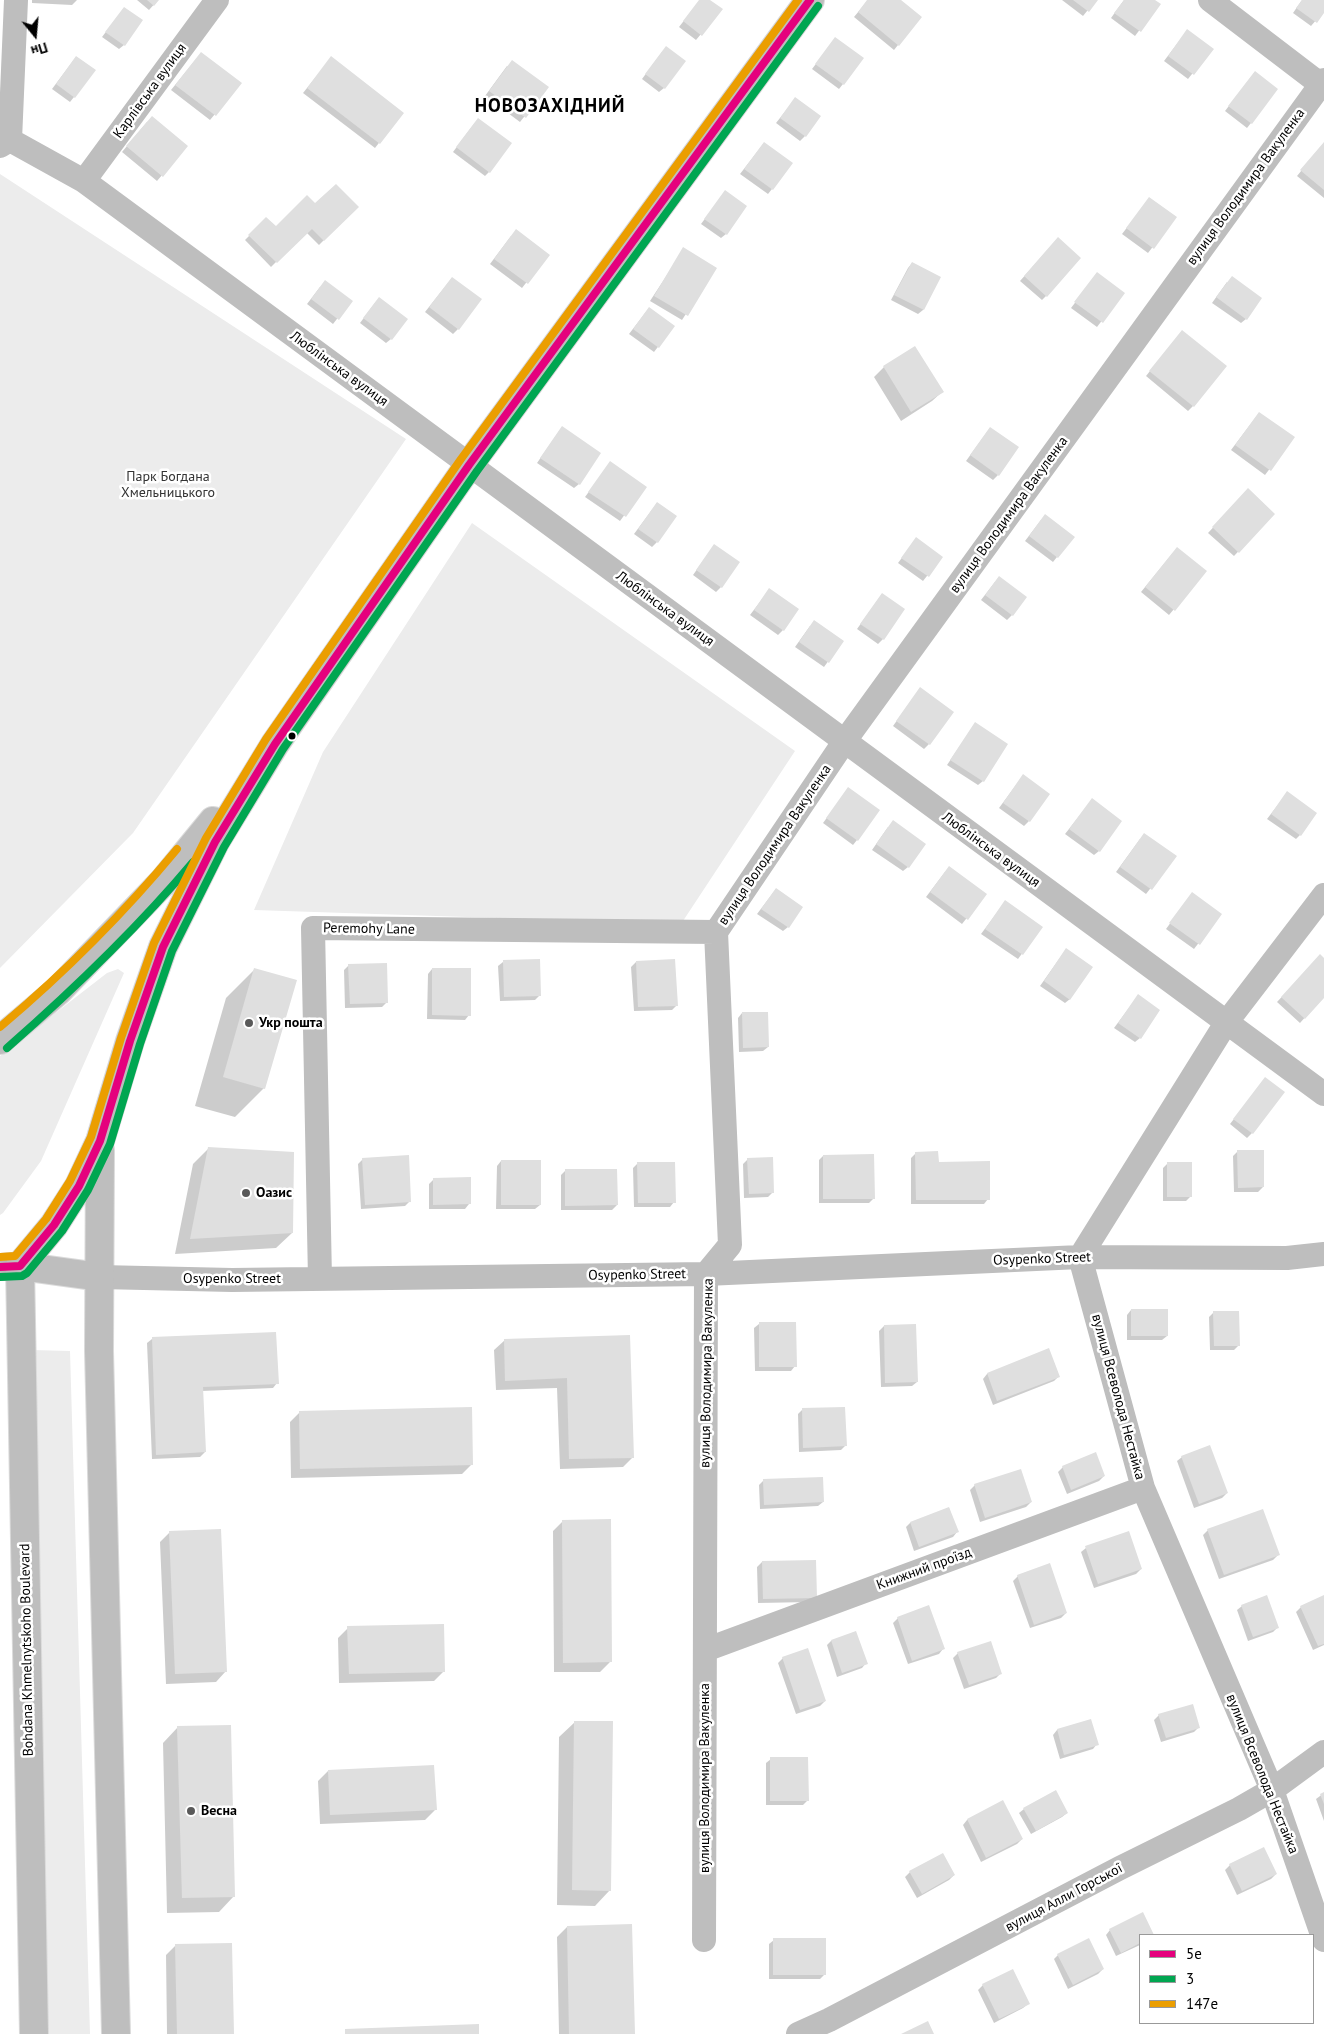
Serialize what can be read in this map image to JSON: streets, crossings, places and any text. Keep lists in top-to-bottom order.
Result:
{
  "streets": {
    "main road": ["Bohdana Khmelnytskoho Boulevard"],
    "street": [
      "Карлівська вулиця",
      "вулиця Володимира Вакуленка",
      "Люблінська вулиця",
      "Peremohy Lane",
      "Osypenko Street",
      "вулиця Всеволода Нестайка",
      "Книжний проїзд",
      "вулиця Алли Горської"
    ]
  },
  "crossings": [
    ["Карлівська вулиця", "Люблінська вулиця"],
    ["вулиця Володимира Вакуленка", "Люблінська вулиця"],
    ["вулиця Володимира Вакуленка", "Peremohy Lane"],
    ["вулиця Володимира Вакуленка", "Osypenko Street"],
    ["вулиця Володимира Вакуленка", "Книжний проїзд"],
    ["Peremohy Lane", "Osypenko Street"],
    ["Osypenko Street", "вулиця Всеволода Нестайка"],
    ["вулиця Всеволода Нестайка", "Книжний проїзд"],
    ["вулиця Всеволода Нестайка", "вулиця Алли Горської"]
  ],
  "districts": ["НОВОЗАХІДНИЙ"],
  "parks": ["Парк Богдана Хмельницького"],
  "places": ["Укр пошта", "Оазис", "Весна"],
  "lines": ["transit line 5е", "transit line 147е", "transit line 3"],
  "legend": ["5е", "3", "147е"],
  "north": "bottom"
}
